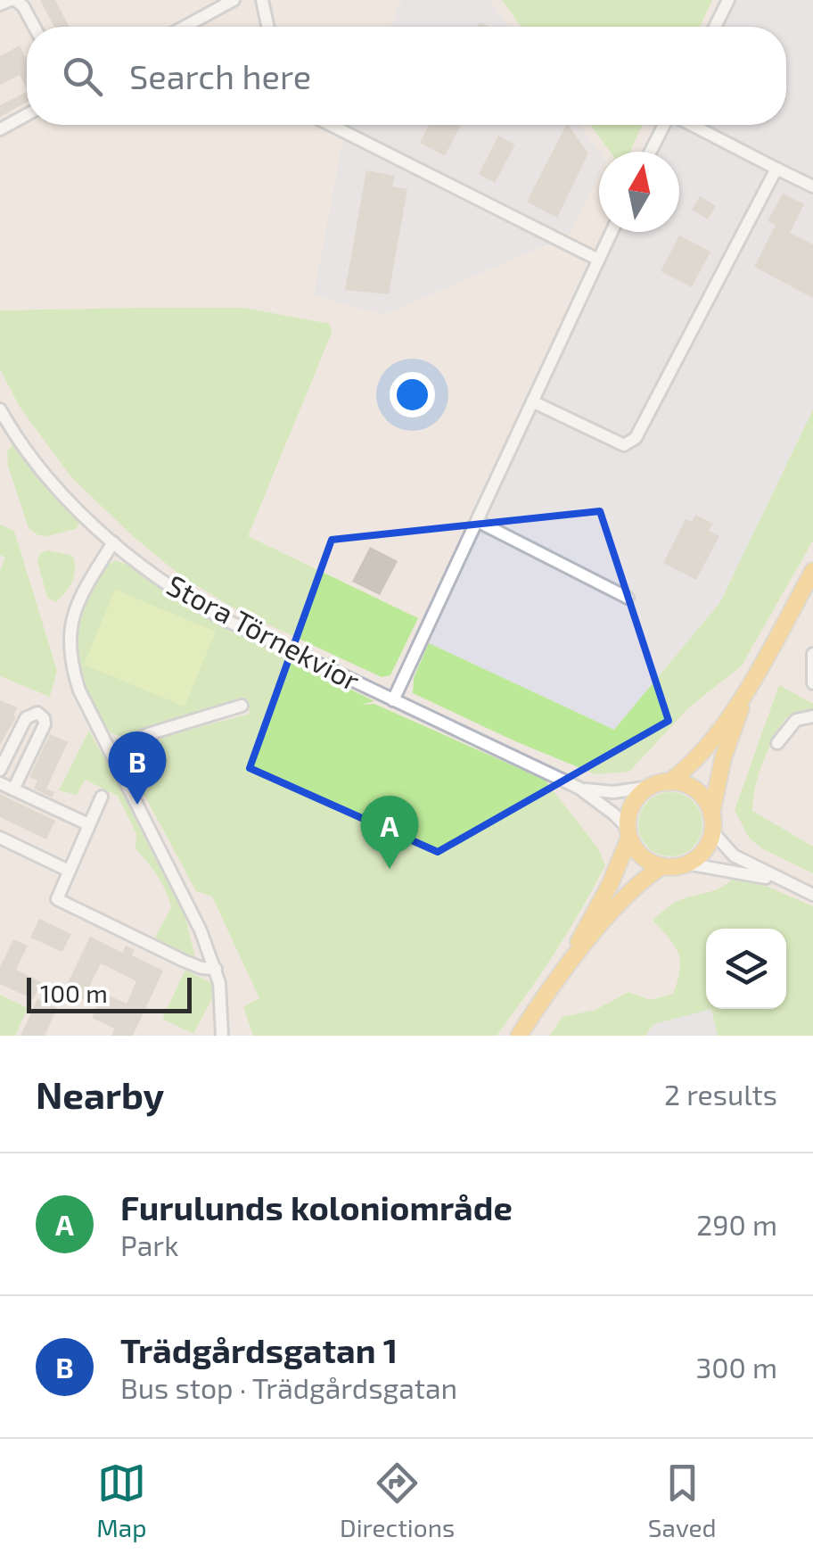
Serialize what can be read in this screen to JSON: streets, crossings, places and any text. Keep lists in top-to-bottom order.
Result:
{
  "streets": {
    "street": ["Stora Törnekvior"]
  },
  "scale_bar": "100 m",
  "north": "top",
  "page": {
    "search": "Search here",
    "pins": ["B", "A"],
    "scale": "100 m",
    "heading": ["Nearby", "2 results"],
    "list": [
      {
        "mark": "A",
        "name": "Furulunds koloniområde",
        "note": "Park",
        "value": "290 m"
      },
      {
        "mark": "B",
        "name": "Trädgårdsgatan 1",
        "note": "Bus stop · Trädgårdsgatan",
        "value": "300 m"
      }
    ],
    "nav": ["Map", "Directions", "Saved"]
  }
}
